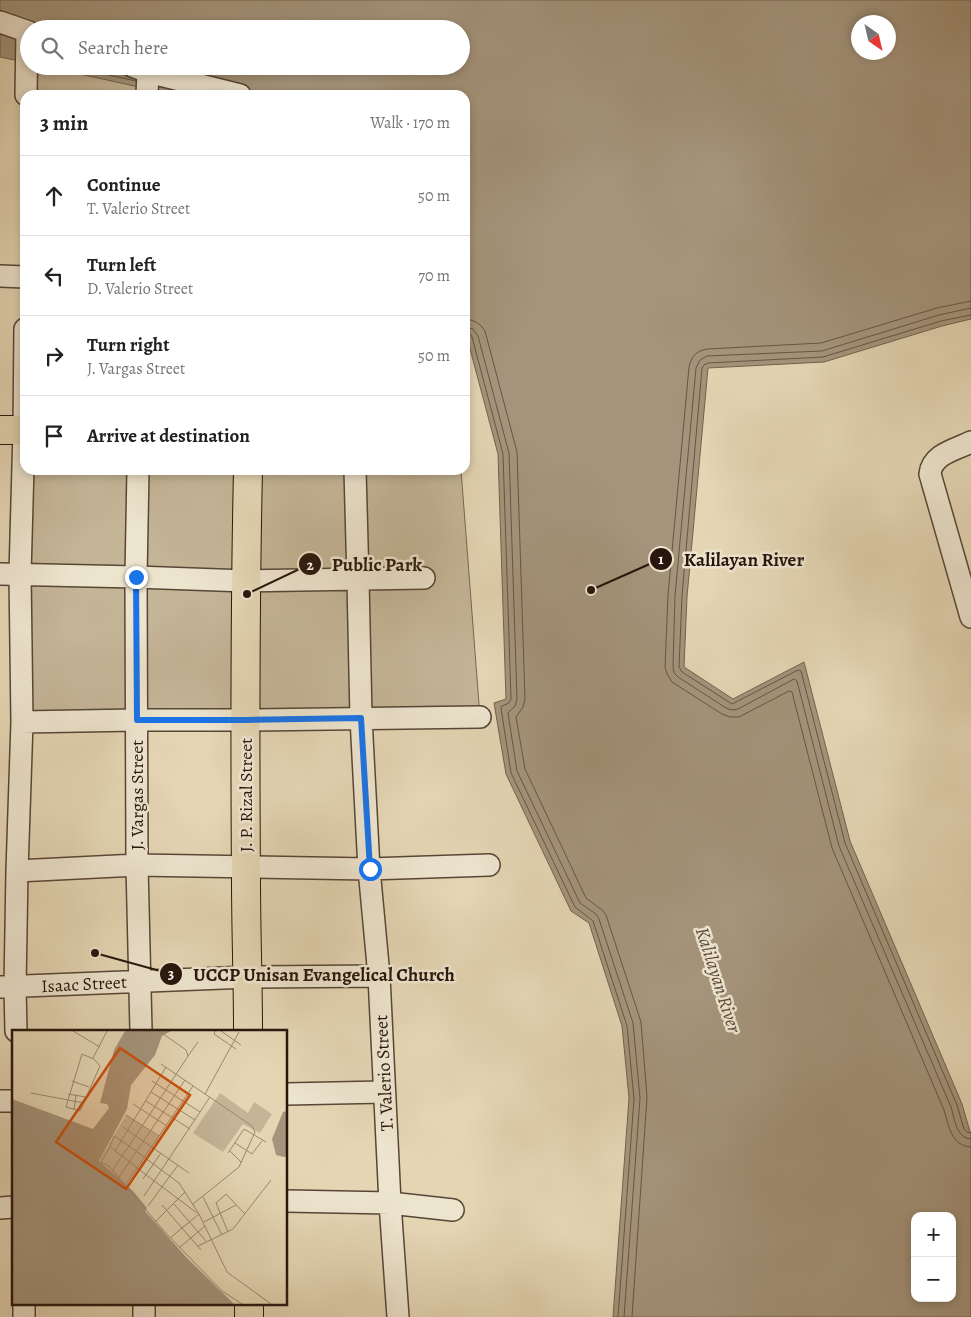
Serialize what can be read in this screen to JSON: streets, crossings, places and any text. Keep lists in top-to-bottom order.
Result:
{
  "streets": {
    "main road": ["J. P. Rizal Street"],
    "street": ["J. Vargas Street", "Isaac Street", "T. Valerio Street"]
  },
  "crossings": [
    ["J. Vargas Street", "Isaac Street"],
    ["J. P. Rizal Street", "Isaac Street"],
    ["Isaac Street", "T. Valerio Street"]
  ],
  "water": ["Kalilayan River"],
  "places": ["Kalilayan River", "Public Park", "UCCP Unisan Evangelical Church"],
  "north": "bottom right",
  "page": {
    "search": "Search here",
    "heading": ["3 min", "Walk · 170 m"],
    "list": [
      ["Continue", "T. Valerio Street", "50 m"],
      ["Turn left", "D. Valerio Street", "70 m"],
      ["Turn right", "J. Vargas Street", "50 m"],
      "Arrive at destination"
    ],
    "map_buttons": ["+", "−"]
  }
}
